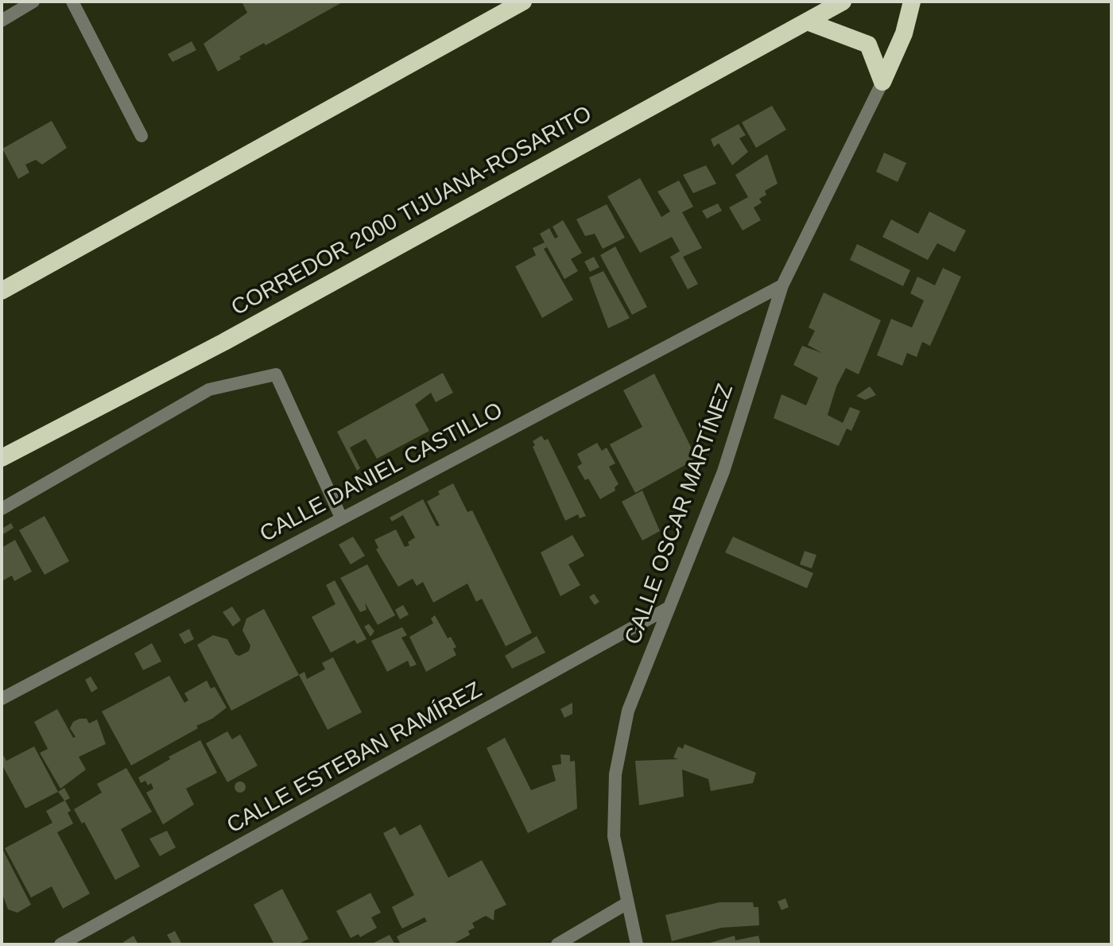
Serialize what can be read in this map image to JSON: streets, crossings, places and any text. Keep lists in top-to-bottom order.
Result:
{
  "streets": {
    "highway": ["CORREDOR 2000 TIJUANA-ROSARITO"],
    "street": ["CALLE DANIEL CASTILLO", "CALLE OSCAR MARTÍNEZ", "CALLE ESTEBAN RAMÍREZ"]
  },
  "crossings": [
    ["CALLE DANIEL CASTILLO", "CALLE OSCAR MARTÍNEZ"],
    ["CALLE OSCAR MARTÍNEZ", "CALLE ESTEBAN RAMÍREZ"]
  ]
}
